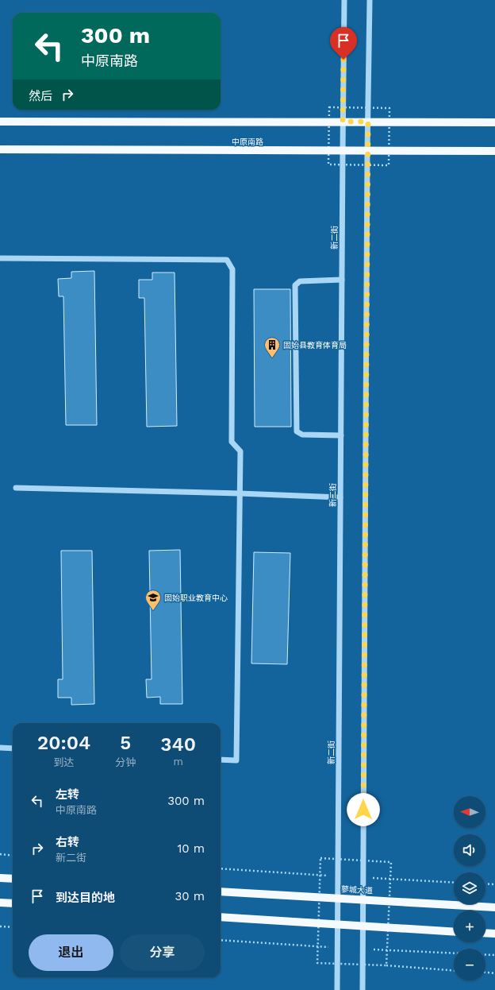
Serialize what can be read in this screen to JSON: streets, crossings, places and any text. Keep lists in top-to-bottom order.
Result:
{
  "streets": {
    "main road": ["中原南路", "蓼城大道"],
    "street": ["新二街"]
  },
  "crossings": [
    ["中原南路", "新二街"],
    ["新二街", "蓼城大道"]
  ],
  "places": {
    "building": ["固始县教育体育局"],
    "school or university": ["固始职业教育中心"]
  },
  "north": "left",
  "page": {
    "turn": ["300 m", "中原南路"],
    "then": "然后",
    "eta": [
      "20:04",
      "到达",
      "5",
      "分钟",
      "340",
      "m"
    ],
    "list": [
      {
        "name": "左转",
        "note": "中原南路",
        "value": "300 m"
      },
      {
        "name": "右转",
        "note": "新二街",
        "value": "10 m"
      },
      {
        "name": "到达目的地",
        "value": "30 m"
      }
    ],
    "map_buttons": ["+", "−"],
    "buttons": ["退出", "分享"]
  }
}
